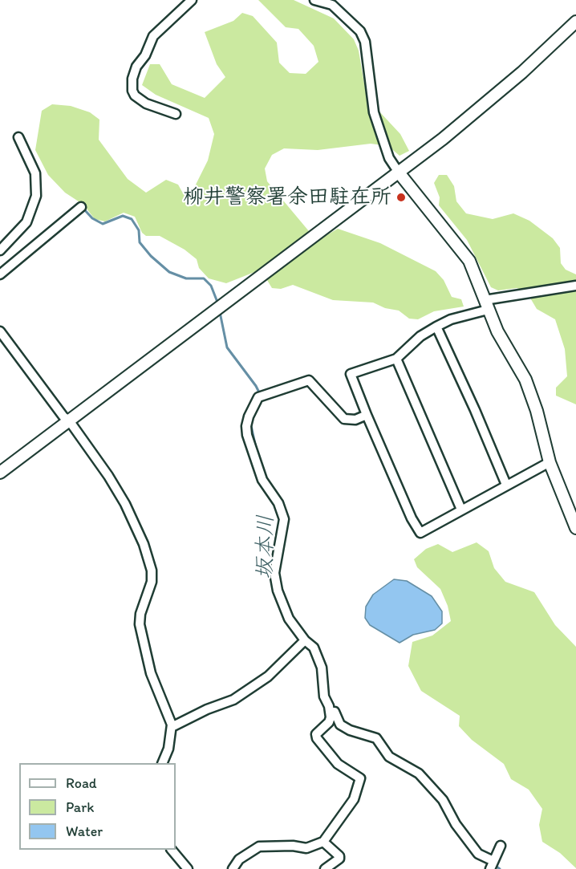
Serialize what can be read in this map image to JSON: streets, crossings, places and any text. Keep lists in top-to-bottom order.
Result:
{
  "water": ["坂本川"],
  "places": ["柳井警察署余田駐在所"],
  "legend": ["Road", "Park", "Water"]
}
